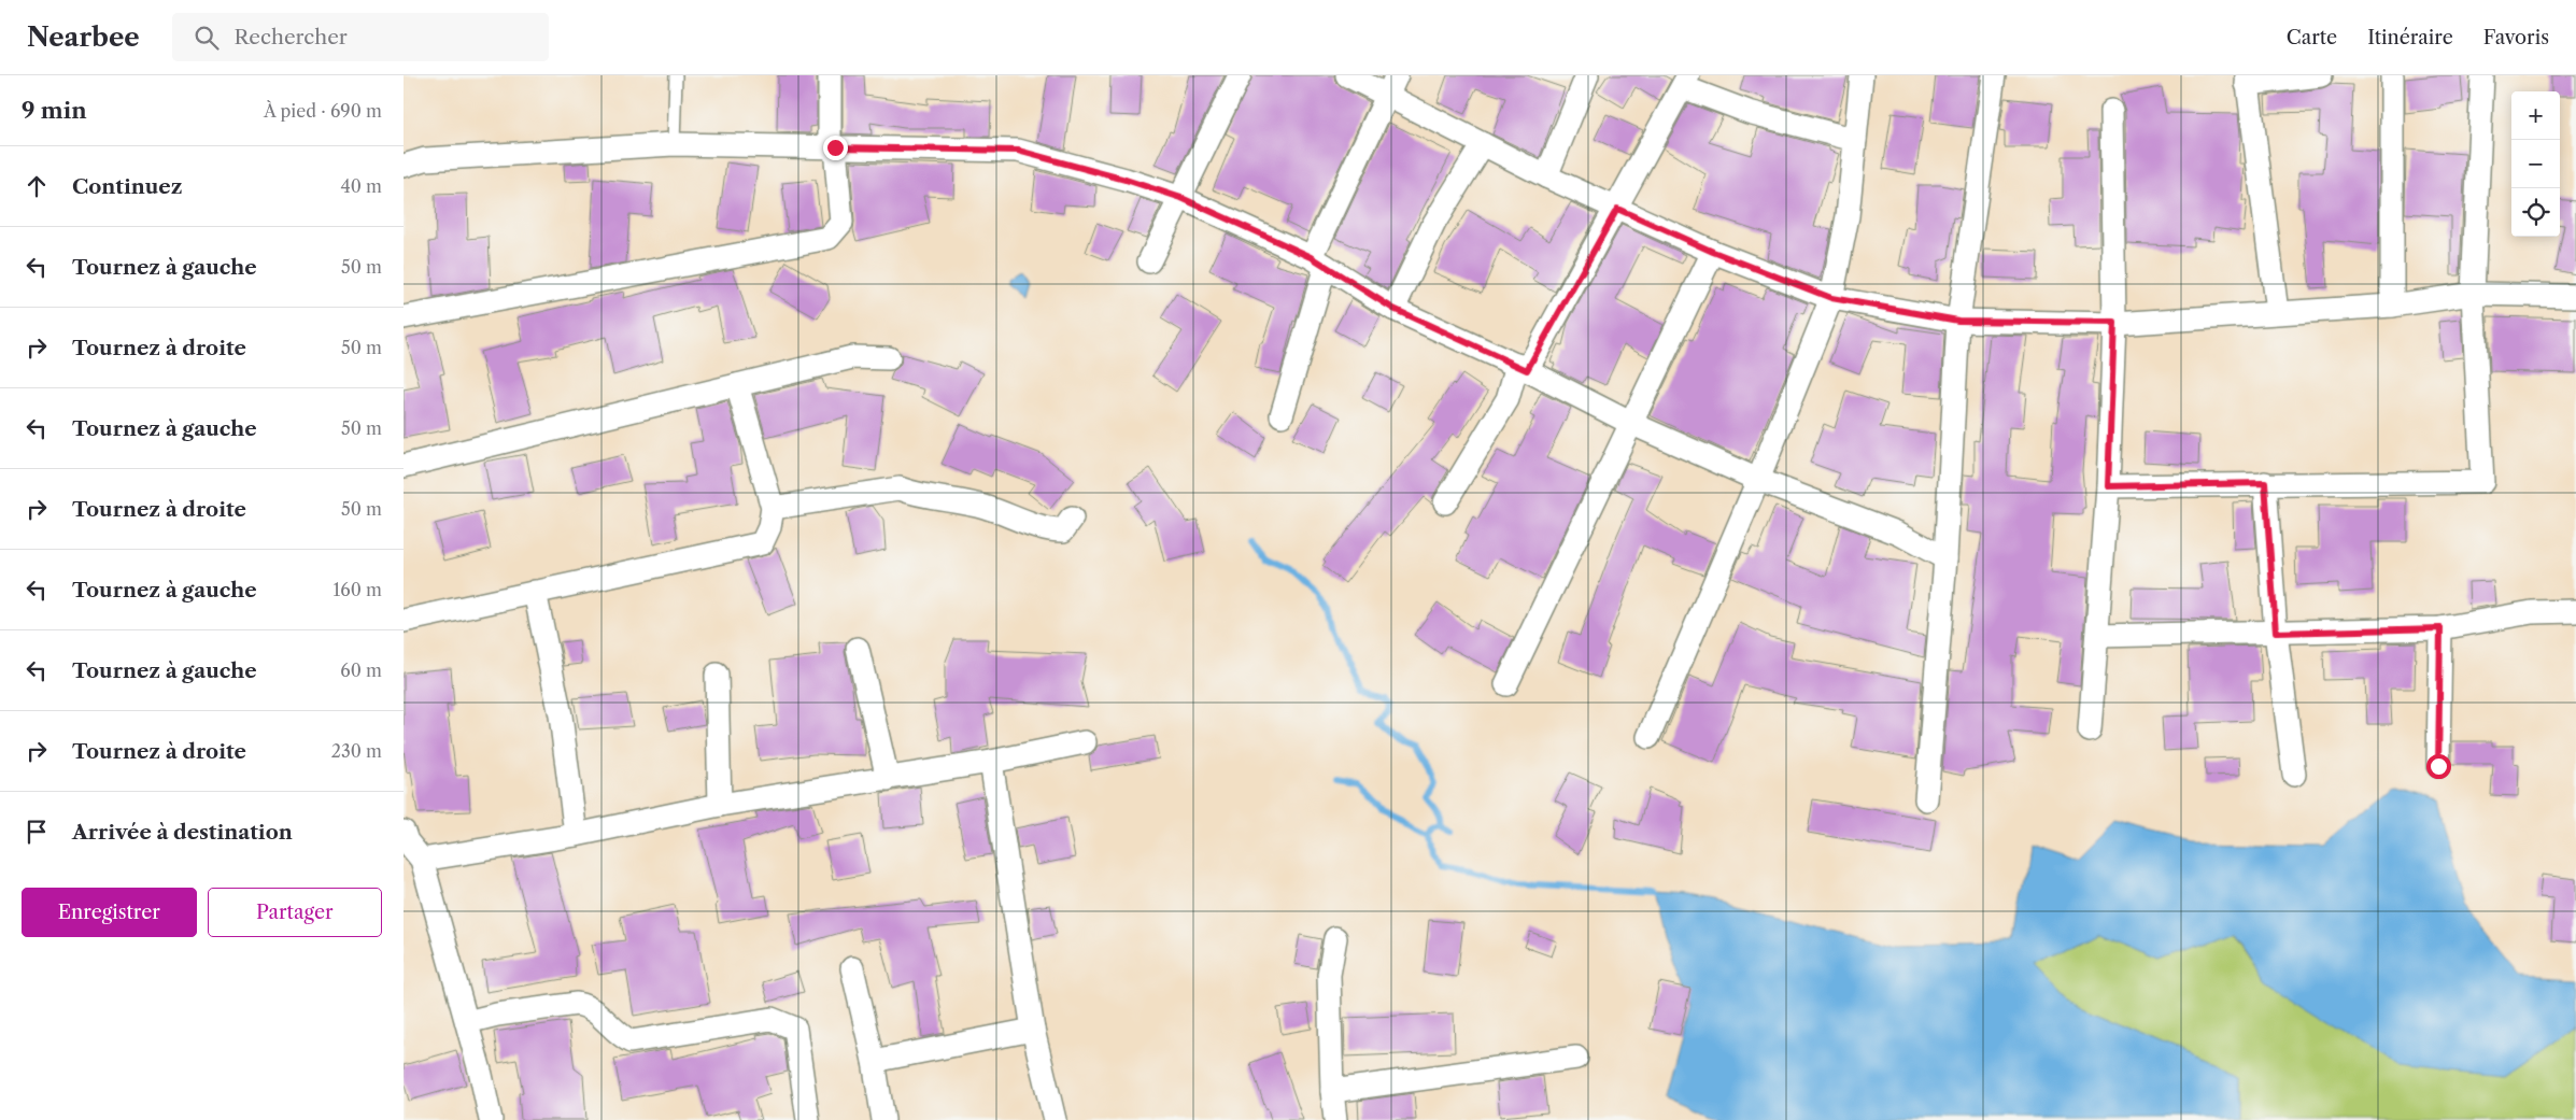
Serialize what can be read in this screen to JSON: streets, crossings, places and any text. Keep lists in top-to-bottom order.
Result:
{
  "page": {
    "header": "Nearbee",
    "search": "Rechercher",
    "nav": ["Carte", "Itinéraire", "Favoris"],
    "heading": ["9 min", "À pied · 690 m"],
    "map_buttons": ["+", "−"],
    "list": [
      ["Continuez", "40 m"],
      ["Tournez à gauche", "50 m"],
      ["Tournez à droite", "50 m"],
      ["Tournez à gauche", "50 m"],
      ["Tournez à droite", "50 m"],
      ["Tournez à gauche", "160 m"],
      ["Tournez à gauche", "60 m"],
      ["Tournez à droite", "230 m"],
      "Arrivée à destination"
    ],
    "buttons": ["Enregistrer", "Partager"]
  }
}
